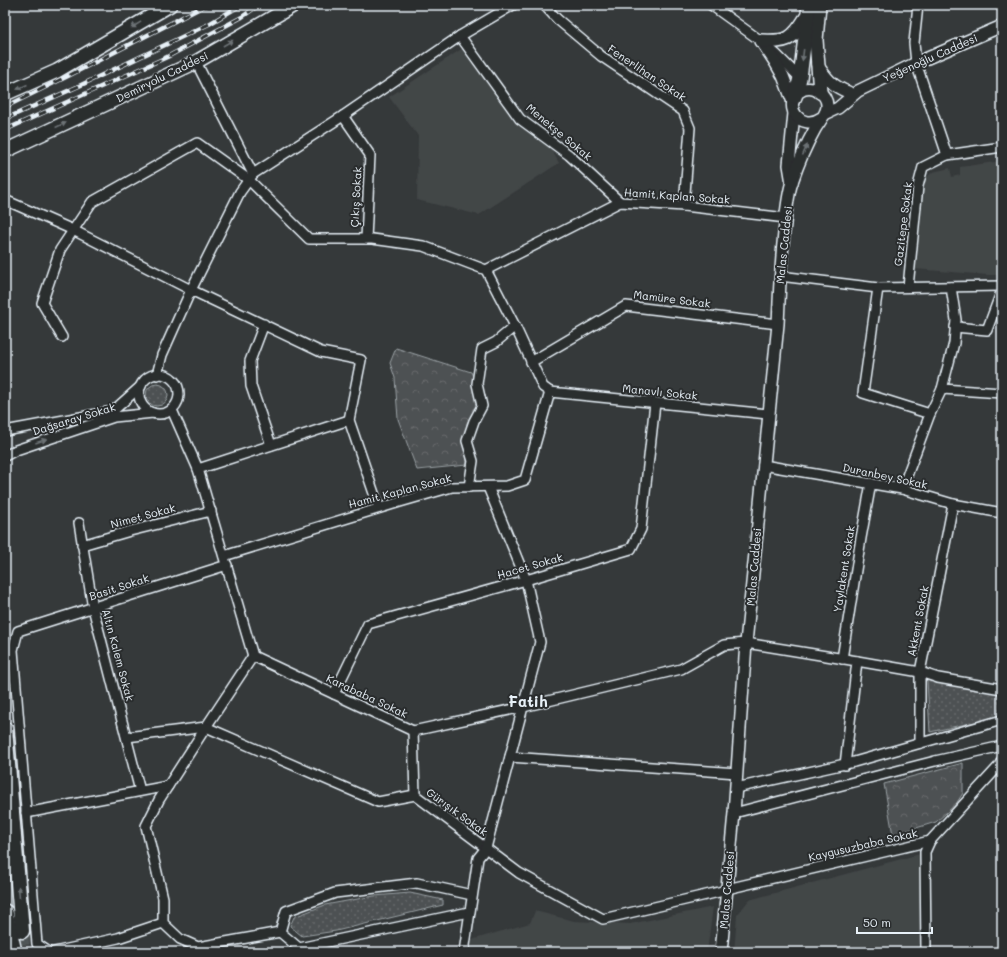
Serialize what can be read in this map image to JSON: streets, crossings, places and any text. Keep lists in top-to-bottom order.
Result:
{
  "streets": {
    "main road": ["Demiryolu Caddesi"],
    "street": [
      "Yeğenoğlu Caddesi",
      "Fenerlihan Sokak",
      "Menekşe Sokak",
      "Hamit Kaplan Sokak",
      "Çıkış Sokak",
      "Gazitepe Sokak",
      "Malas Caddesi",
      "Mamüre Sokak",
      "Manavlı Sokak",
      "Dağsaray Sokak",
      "Duranbey Sokak",
      "Nimet Sokak",
      "Hacet Sokak",
      "Yaylakent Sokak",
      "Basit Sokak",
      "Akkent Sokak",
      "Altın Kalem Sokak",
      "Karababa Sokak",
      "Gürışık Sokak",
      "Kaygusuzbaba Sokak"
    ]
  },
  "crossings": [
    ["Fenerlihan Sokak", "Hamit Kaplan Sokak"],
    ["Menekşe Sokak", "Hamit Kaplan Sokak"],
    ["Hamit Kaplan Sokak", "Malas Caddesi"],
    ["Hamit Kaplan Sokak", "Manavlı Sokak"],
    ["Malas Caddesi", "Mamüre Sokak"],
    ["Malas Caddesi", "Manavlı Sokak"],
    ["Malas Caddesi", "Duranbey Sokak"],
    ["Malas Caddesi", "Karababa Sokak"],
    ["Malas Caddesi", "Gürışık Sokak"],
    ["Malas Caddesi", "Kaygusuzbaba Sokak"],
    ["Manavlı Sokak", "Hacet Sokak"],
    ["Duranbey Sokak", "Yaylakent Sokak"],
    ["Duranbey Sokak", "Akkent Sokak"],
    ["Nimet Sokak", "Altın Kalem Sokak"],
    ["Hacet Sokak", "Karababa Sokak"],
    ["Yaylakent Sokak", "Karababa Sokak"],
    ["Basit Sokak", "Altın Kalem Sokak"],
    ["Akkent Sokak", "Karababa Sokak"],
    ["Gürışık Sokak", "Kaygusuzbaba Sokak"]
  ],
  "districts": ["Fatih"],
  "scale_bar": "50 m"
}
